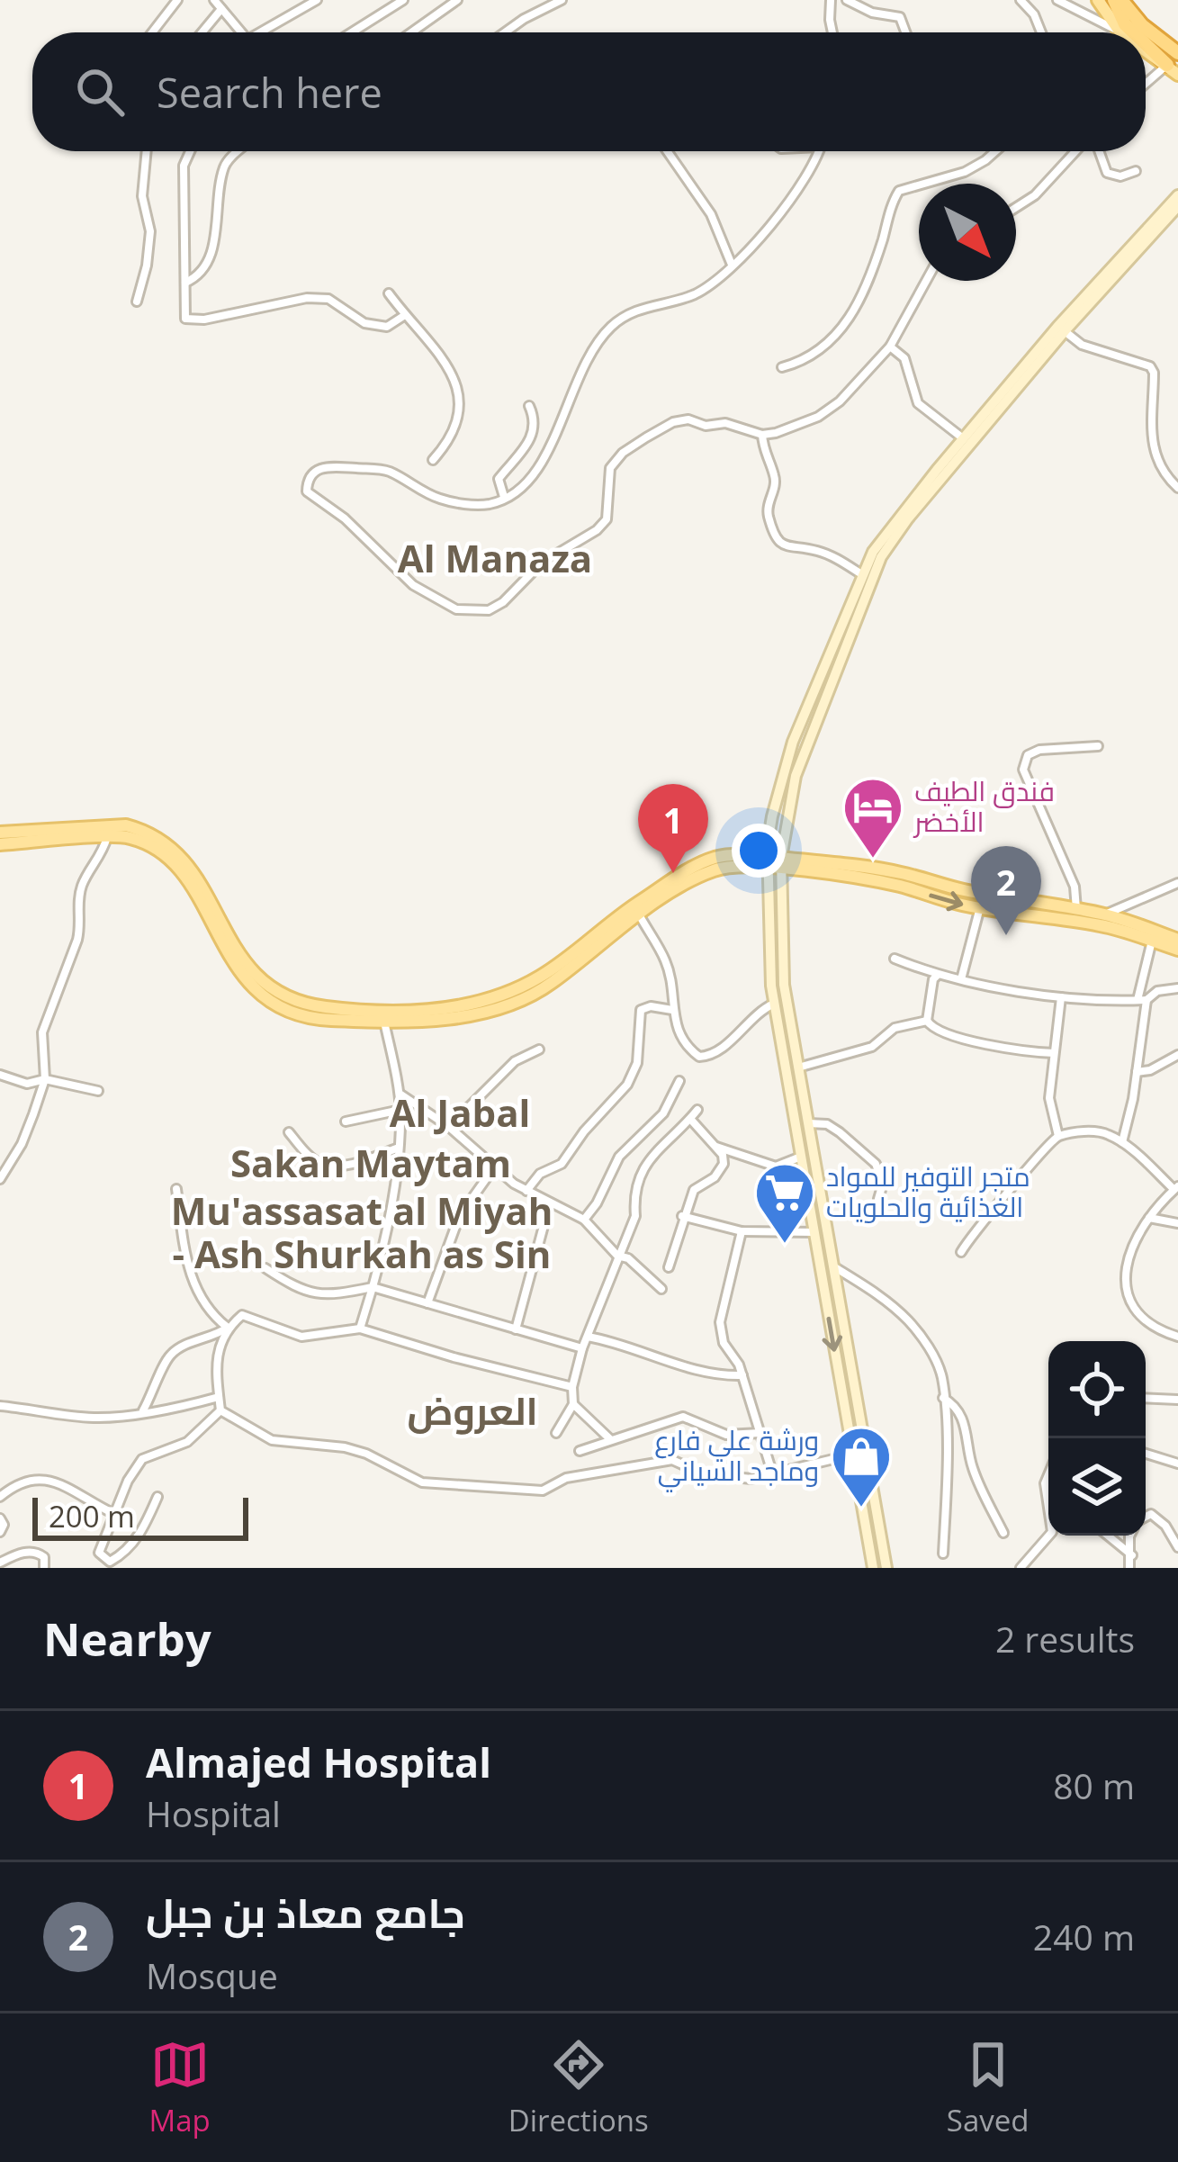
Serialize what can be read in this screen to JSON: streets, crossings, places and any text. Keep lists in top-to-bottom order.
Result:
{
  "districts": [
    "Al Manaza",
    "Al Jabal",
    "Sakan Maytam",
    "Mu'assasat al Miyah - Ash Shurkah as Sin",
    "العروض"
  ],
  "places": {
    "hotel": ["فندق الطيف الأخضر"],
    "supermarket": ["متجر التوفير للمواد الغذائية والحلويات"],
    "shop": ["ورشة علي فارع وماجد السياني"]
  },
  "scale_bar": "200 m",
  "north": "bottom right",
  "page": {
    "search": "Search here",
    "pins": ["1", "2"],
    "scale": "200 m",
    "heading": ["Nearby", "2 results"],
    "list": [
      {
        "mark": "1",
        "name": "Almajed Hospital",
        "note": "Hospital",
        "value": "80 m"
      },
      {
        "mark": "2",
        "name": "جامع معاذ بن جبل",
        "note": "Mosque",
        "value": "240 m"
      }
    ],
    "nav": ["Map", "Directions", "Saved"]
  }
}
